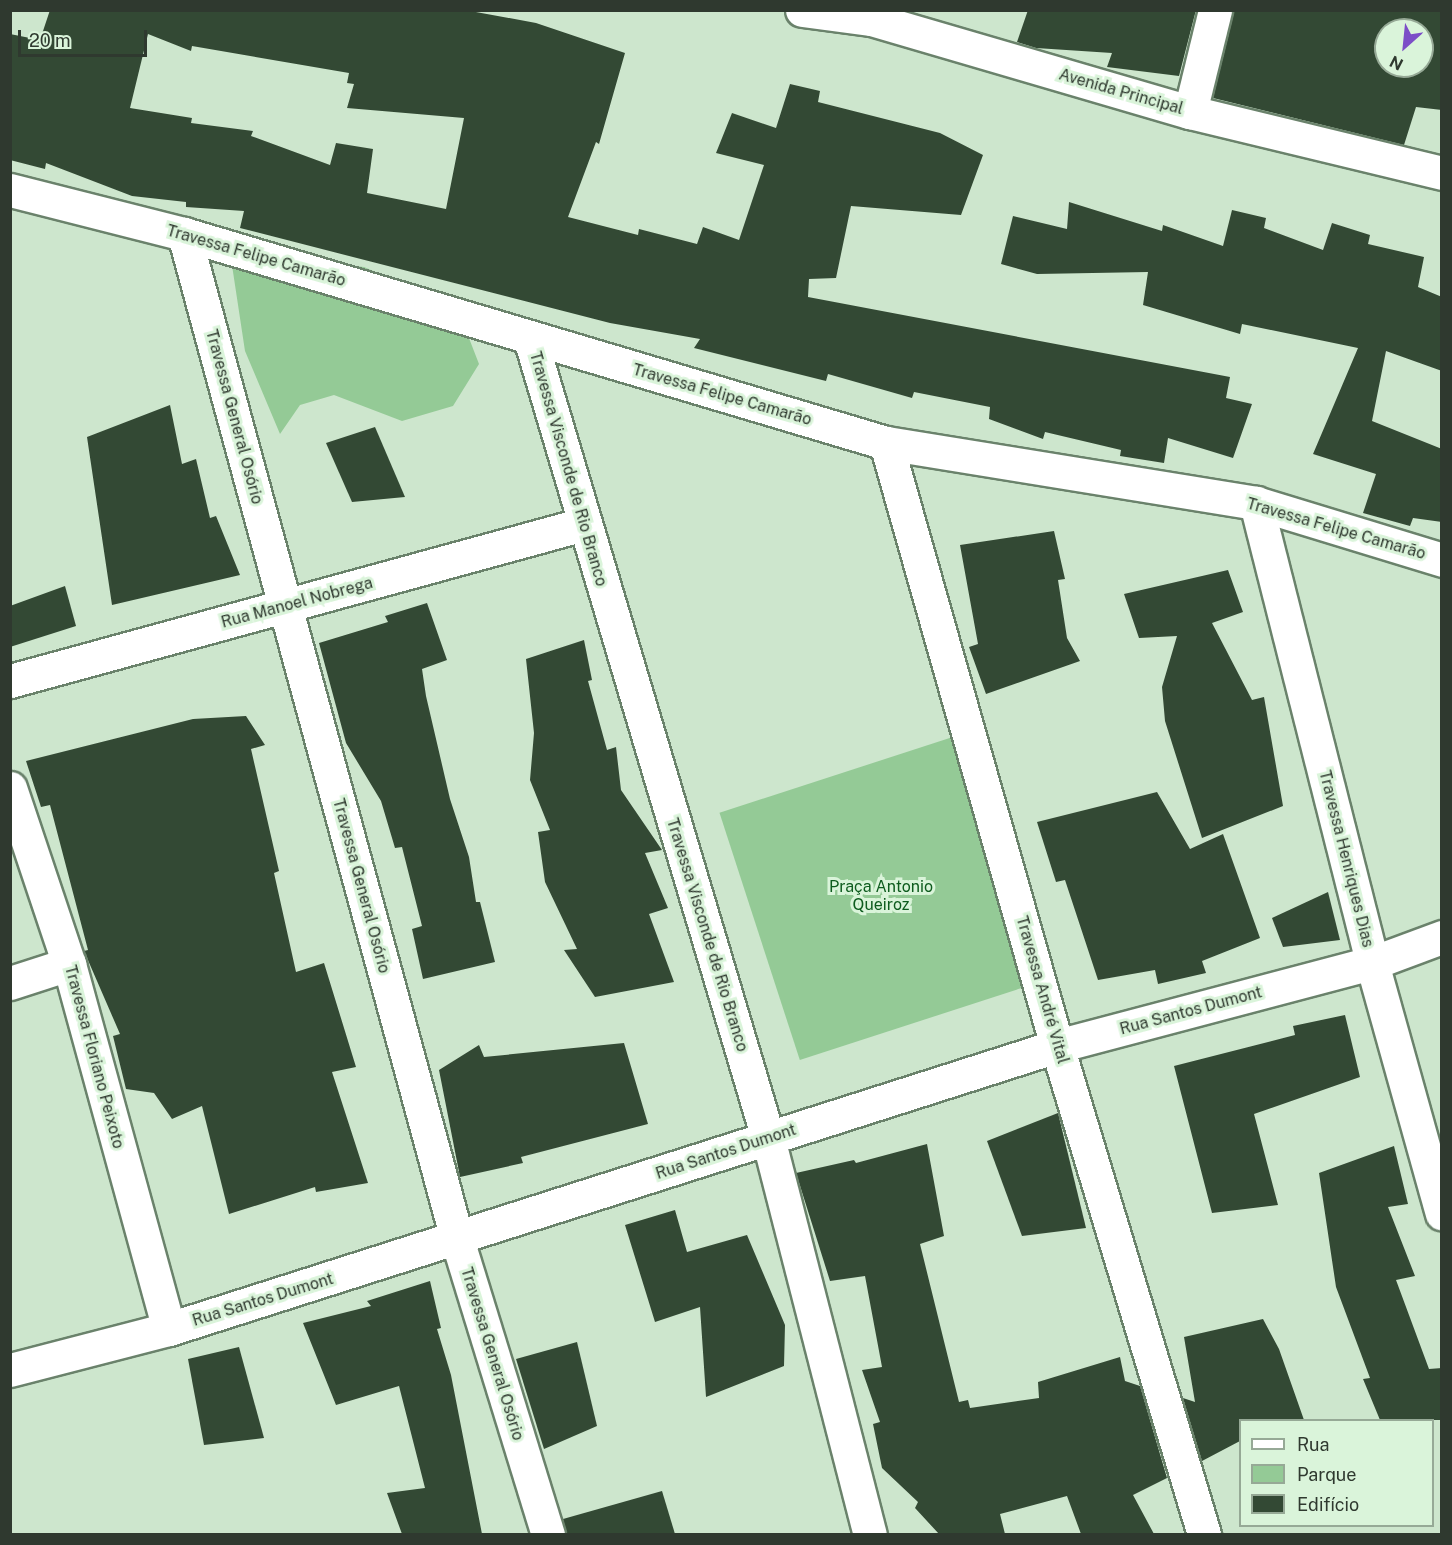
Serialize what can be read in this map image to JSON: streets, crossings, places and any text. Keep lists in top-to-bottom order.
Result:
{
  "streets": {
    "street": [
      "Avenida Principal",
      "Travessa Felipe Camarão",
      "Travessa General Osório",
      "Travessa Visconde de Rio Branco",
      "Rua Manoel Nobrega",
      "Travessa Henriques Dias",
      "Travessa André Vital",
      "Rua Santos Dumont",
      "Travessa Floriano Peixoto"
    ]
  },
  "crossings": [
    ["Travessa Felipe Camarão", "Travessa General Osório"],
    ["Travessa Felipe Camarão", "Travessa Visconde de Rio Branco"],
    ["Travessa Felipe Camarão", "Travessa Henriques Dias"],
    ["Travessa Felipe Camarão", "Travessa André Vital"],
    ["Travessa General Osório", "Rua Manoel Nobrega"],
    ["Travessa General Osório", "Rua Santos Dumont"],
    ["Travessa Visconde de Rio Branco", "Rua Manoel Nobrega"],
    ["Travessa Visconde de Rio Branco", "Rua Santos Dumont"],
    ["Travessa Henriques Dias", "Rua Santos Dumont"],
    ["Travessa André Vital", "Rua Santos Dumont"],
    ["Rua Santos Dumont", "Travessa Floriano Peixoto"]
  ],
  "parks": ["Praça Antonio Queiroz"],
  "legend": ["Rua", "Parque", "Edifício"],
  "scale_bar": "20 m",
  "north": "bottom left"
}
